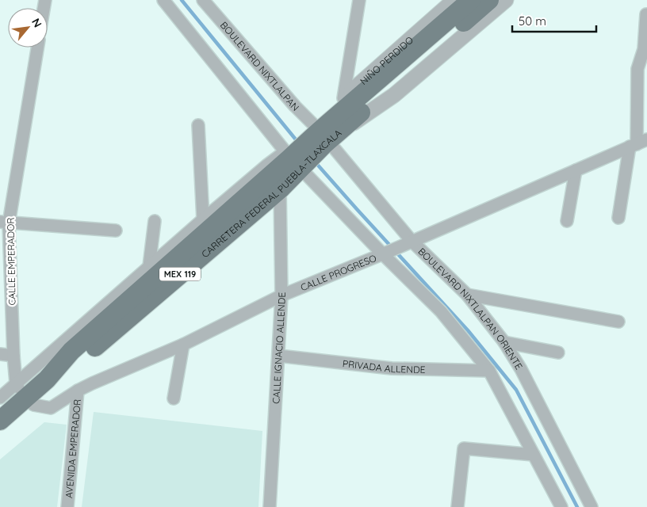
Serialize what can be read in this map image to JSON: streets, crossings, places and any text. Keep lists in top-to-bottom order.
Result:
{
  "streets": {
    "main road": ["CARRETERA FEDERAL PUEBLA-TLAXCALA", "MEX 119"],
    "street": [
      "NIÑO PERDIDO",
      "BOULEVARD NIXTLALPAN",
      "CALLE EMPERADOR",
      "CALLE PROGRESO",
      "BOULEVARD NIXTLALPAN ORIENTE",
      "CALLE IGNACIO ALLENDE",
      "PRIVADA ALLENDE",
      "AVENIDA EMPERADOR"
    ]
  },
  "crossings": [
    ["NIÑO PERDIDO", "BOULEVARD NIXTLALPAN"],
    ["NIÑO PERDIDO", "CARRETERA FEDERAL PUEBLA-TLAXCALA"],
    ["NIÑO PERDIDO", "BOULEVARD NIXTLALPAN ORIENTE"],
    ["BOULEVARD NIXTLALPAN", "CARRETERA FEDERAL PUEBLA-TLAXCALA"],
    ["BOULEVARD NIXTLALPAN", "BOULEVARD NIXTLALPAN ORIENTE"],
    ["CARRETERA FEDERAL PUEBLA-TLAXCALA", "BOULEVARD NIXTLALPAN ORIENTE"],
    ["CARRETERA FEDERAL PUEBLA-TLAXCALA", "CALLE IGNACIO ALLENDE"],
    ["CALLE PROGRESO", "BOULEVARD NIXTLALPAN ORIENTE"],
    ["CALLE PROGRESO", "CALLE IGNACIO ALLENDE"],
    ["CALLE PROGRESO", "AVENIDA EMPERADOR"],
    ["CALLE IGNACIO ALLENDE", "PRIVADA ALLENDE"]
  ],
  "scale_bar": "50 m",
  "north": "top right"
}
